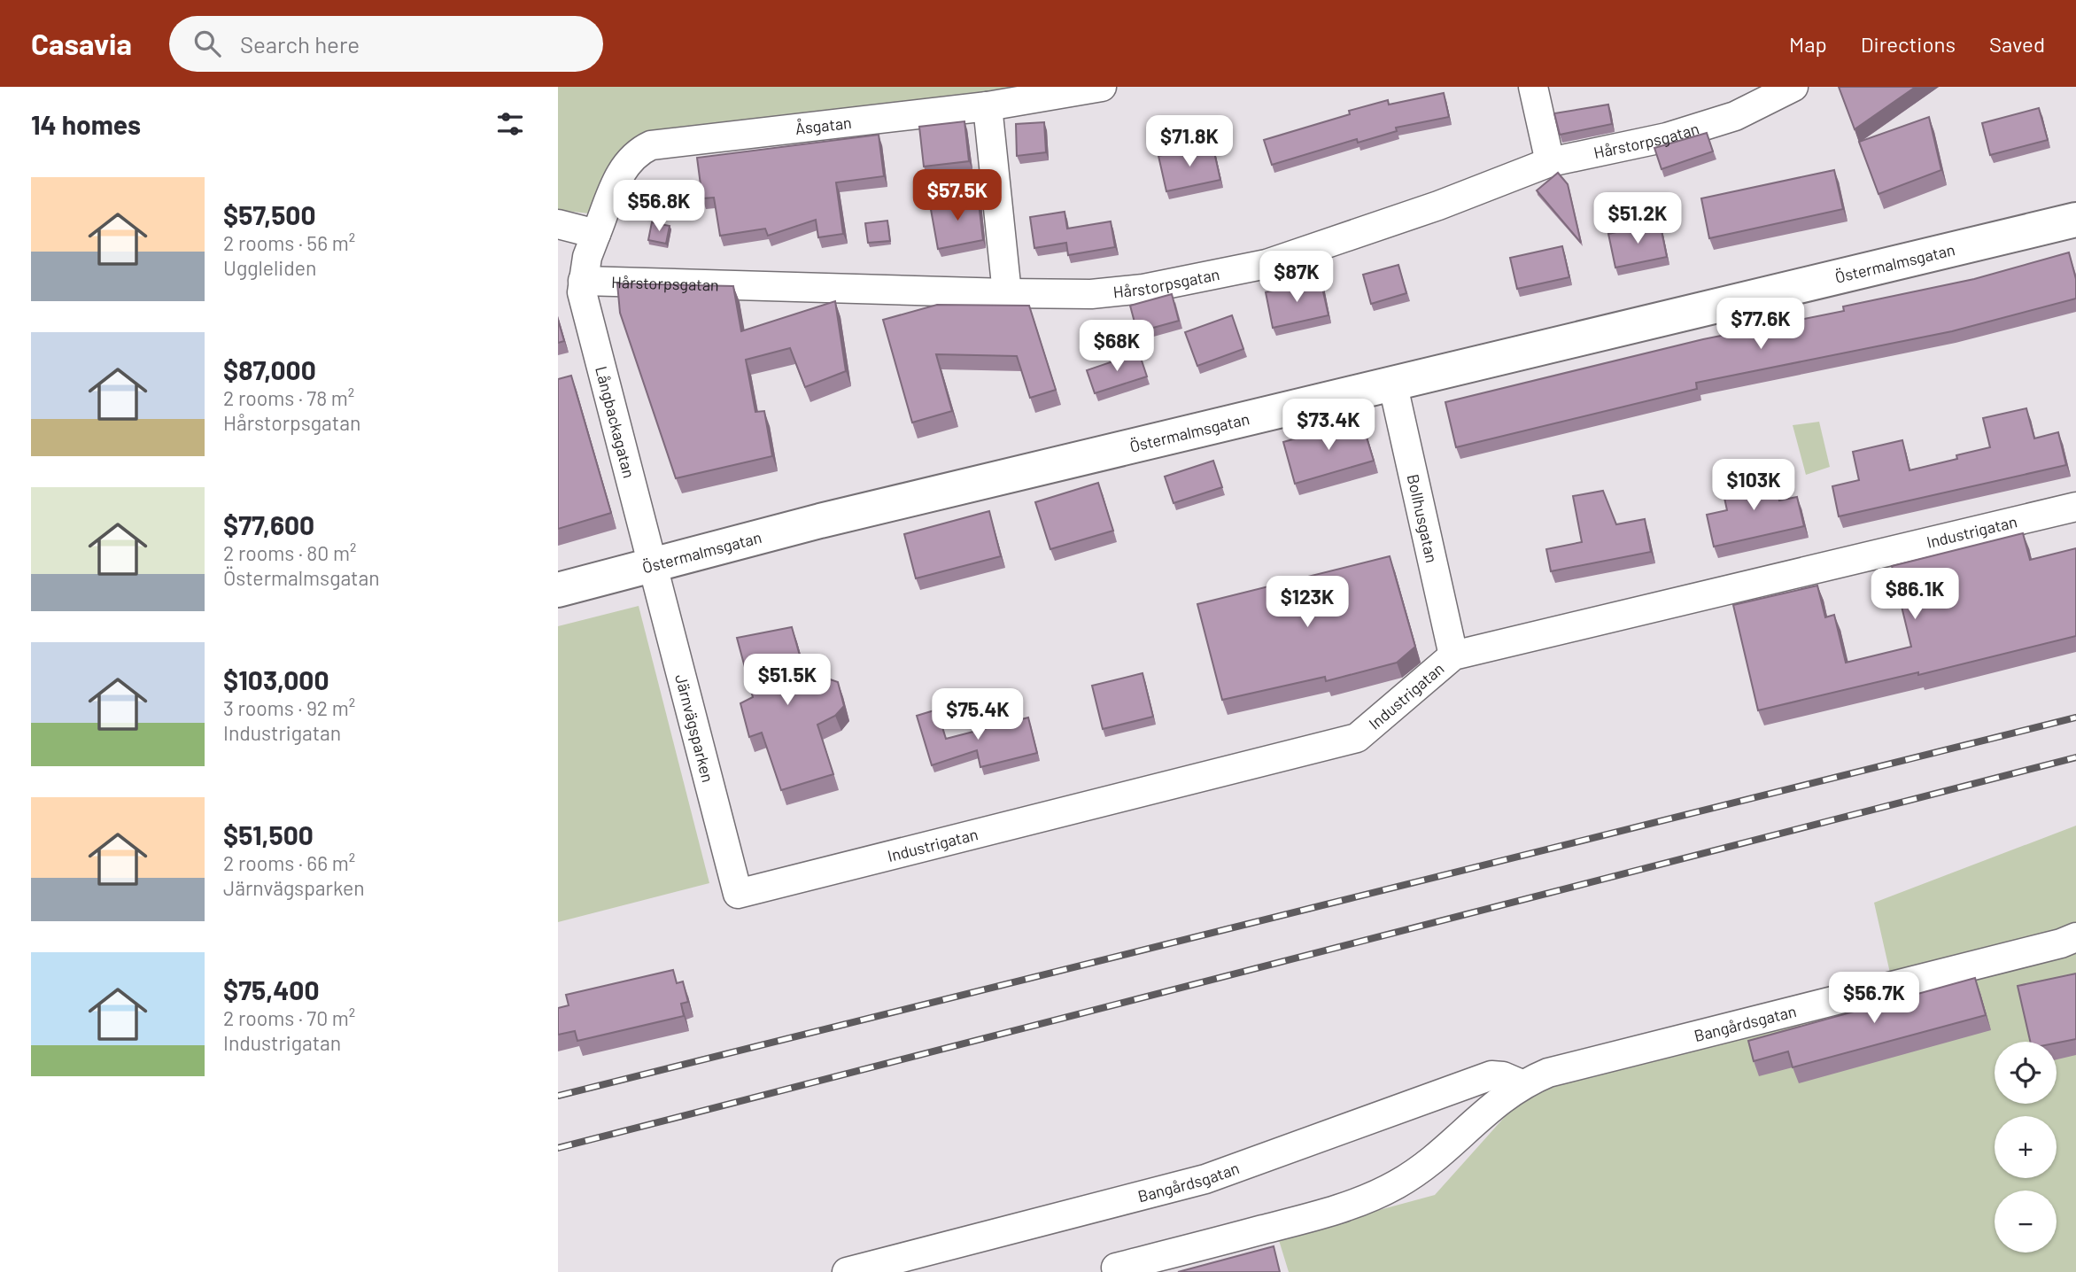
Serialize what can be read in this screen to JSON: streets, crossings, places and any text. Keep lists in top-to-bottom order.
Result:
{
  "streets": {
    "street": [
      "Åsgatan",
      "Hårstorpsgatan",
      "Östermalmsgatan",
      "Långbackagatan",
      "Bollhusgatan",
      "Industrigatan",
      "Järnvägsparken",
      "Bangårdsgatan"
    ]
  },
  "crossings": [
    ["Åsgatan", "Hårstorpsgatan"],
    ["Åsgatan", "Långbackagatan"],
    ["Hårstorpsgatan", "Långbackagatan"],
    ["Östermalmsgatan", "Långbackagatan"],
    ["Östermalmsgatan", "Bollhusgatan"],
    ["Östermalmsgatan", "Järnvägsparken"],
    ["Långbackagatan", "Järnvägsparken"],
    ["Bollhusgatan", "Industrigatan"],
    ["Industrigatan", "Järnvägsparken"]
  ],
  "page": {
    "header": "Casavia",
    "search": "Search here",
    "nav": ["Map", "Directions", "Saved"],
    "heading": "14 homes",
    "price": [
      "$71.8K",
      "$57.5K",
      "$56.8K",
      "$51.2K",
      "$87K",
      "$77.6K",
      "$68K",
      "$73.4K",
      "$103K",
      "$86.1K",
      "$123K",
      "$51.5K",
      "$75.4K",
      "$56.7K"
    ],
    "list": [
      {
        "name": "$57,500",
        "note": "2 rooms · 56 m² · Uggleliden"
      },
      {
        "name": "$87,000",
        "note": "2 rooms · 78 m² · Hårstorpsgatan"
      },
      {
        "name": "$77,600",
        "note": "2 rooms · 80 m² · Östermalmsgatan"
      },
      {
        "name": "$103,000",
        "note": "3 rooms · 92 m² · Industrigatan"
      },
      {
        "name": "$51,500",
        "note": "2 rooms · 66 m² · Järnvägsparken"
      },
      {
        "name": "$75,400",
        "note": "2 rooms · 70 m² · Industrigatan"
      }
    ],
    "map_buttons": ["+", "−"]
  }
}
